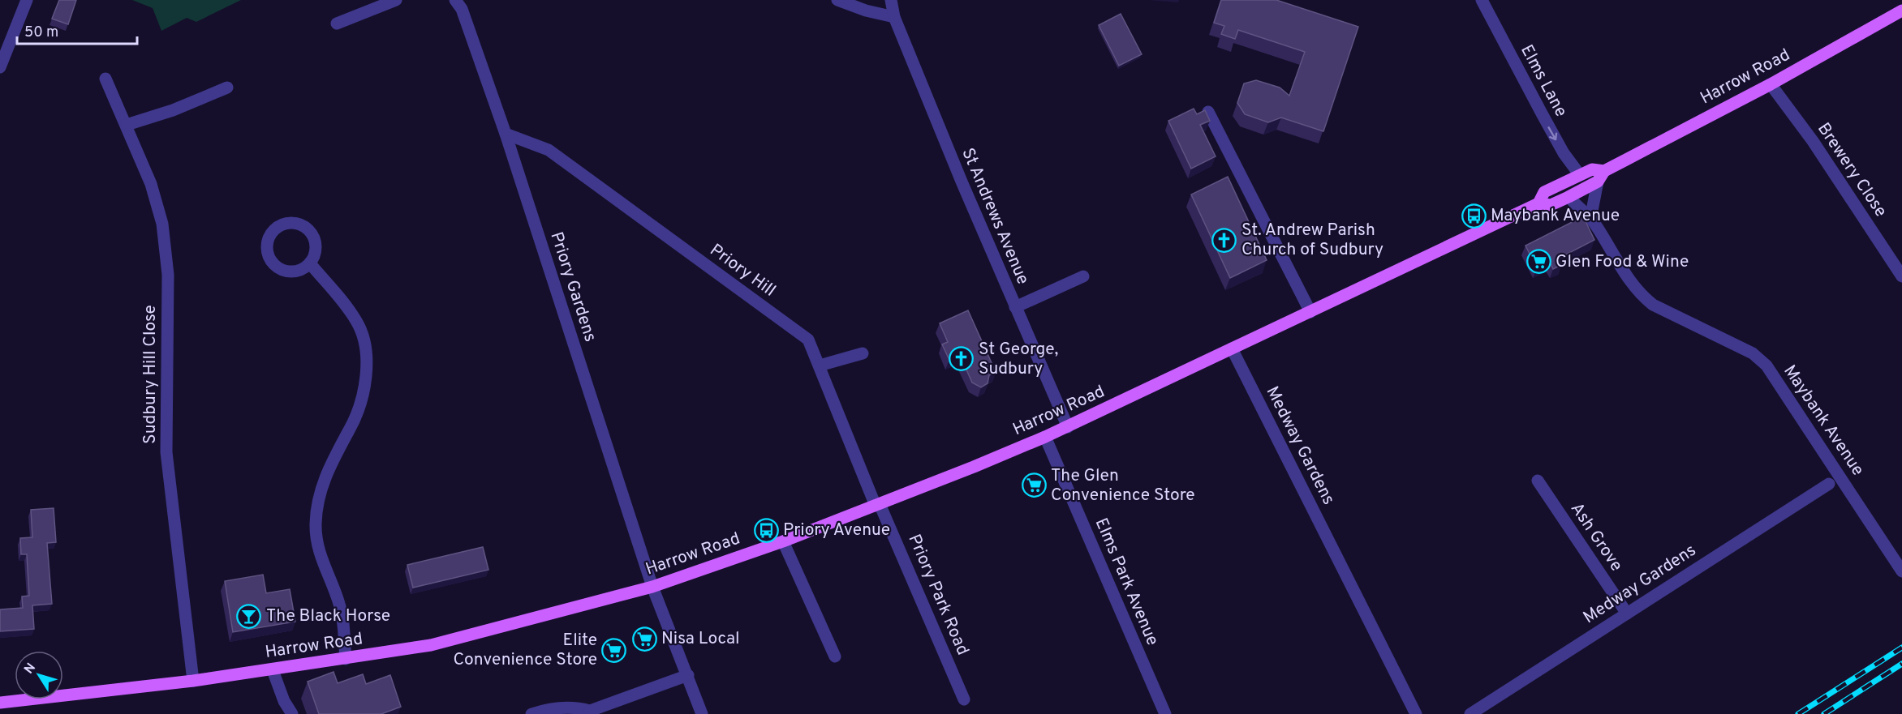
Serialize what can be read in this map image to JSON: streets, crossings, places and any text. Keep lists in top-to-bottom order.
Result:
{
  "streets": {
    "main road": ["Harrow Road"],
    "street": [
      "Elms Lane",
      "Brewery Close",
      "St Andrews Avenue",
      "Priory Hill",
      "Priory Gardens",
      "Sudbury Hill Close",
      "Maybank Avenue",
      "Medway Gardens",
      "Ash Grove",
      "Elms Park Avenue",
      "Priory Park Road"
    ]
  },
  "crossings": [
    ["Harrow Road", "Elms Lane"],
    ["Harrow Road", "Brewery Close"],
    ["Harrow Road", "St Andrews Avenue"],
    ["Harrow Road", "Priory Hill"],
    ["Harrow Road", "Priory Gardens"],
    ["Harrow Road", "Sudbury Hill Close"],
    ["Harrow Road", "Maybank Avenue"],
    ["Harrow Road", "Medway Gardens"],
    ["Harrow Road", "Elms Park Avenue"],
    ["Harrow Road", "Priory Park Road"],
    ["Priory Hill", "Priory Gardens"],
    ["Priory Hill", "Priory Park Road"],
    ["Medway Gardens", "Ash Grove"]
  ],
  "one_way": ["Elms Lane"],
  "places": {
    "bus stop": ["Maybank Avenue", "Priory Avenue"],
    "church": ["St. Andrew Parish Church of Sudbury", "St George, Sudbury"],
    "supermarket": [
      "Glen Food & Wine",
      "The Glen Convenience Store",
      "Nisa Local",
      "Elite Convenience Store"
    ],
    "bar": ["The Black Horse"]
  },
  "scale_bar": "50 m",
  "north": "top left"
}
